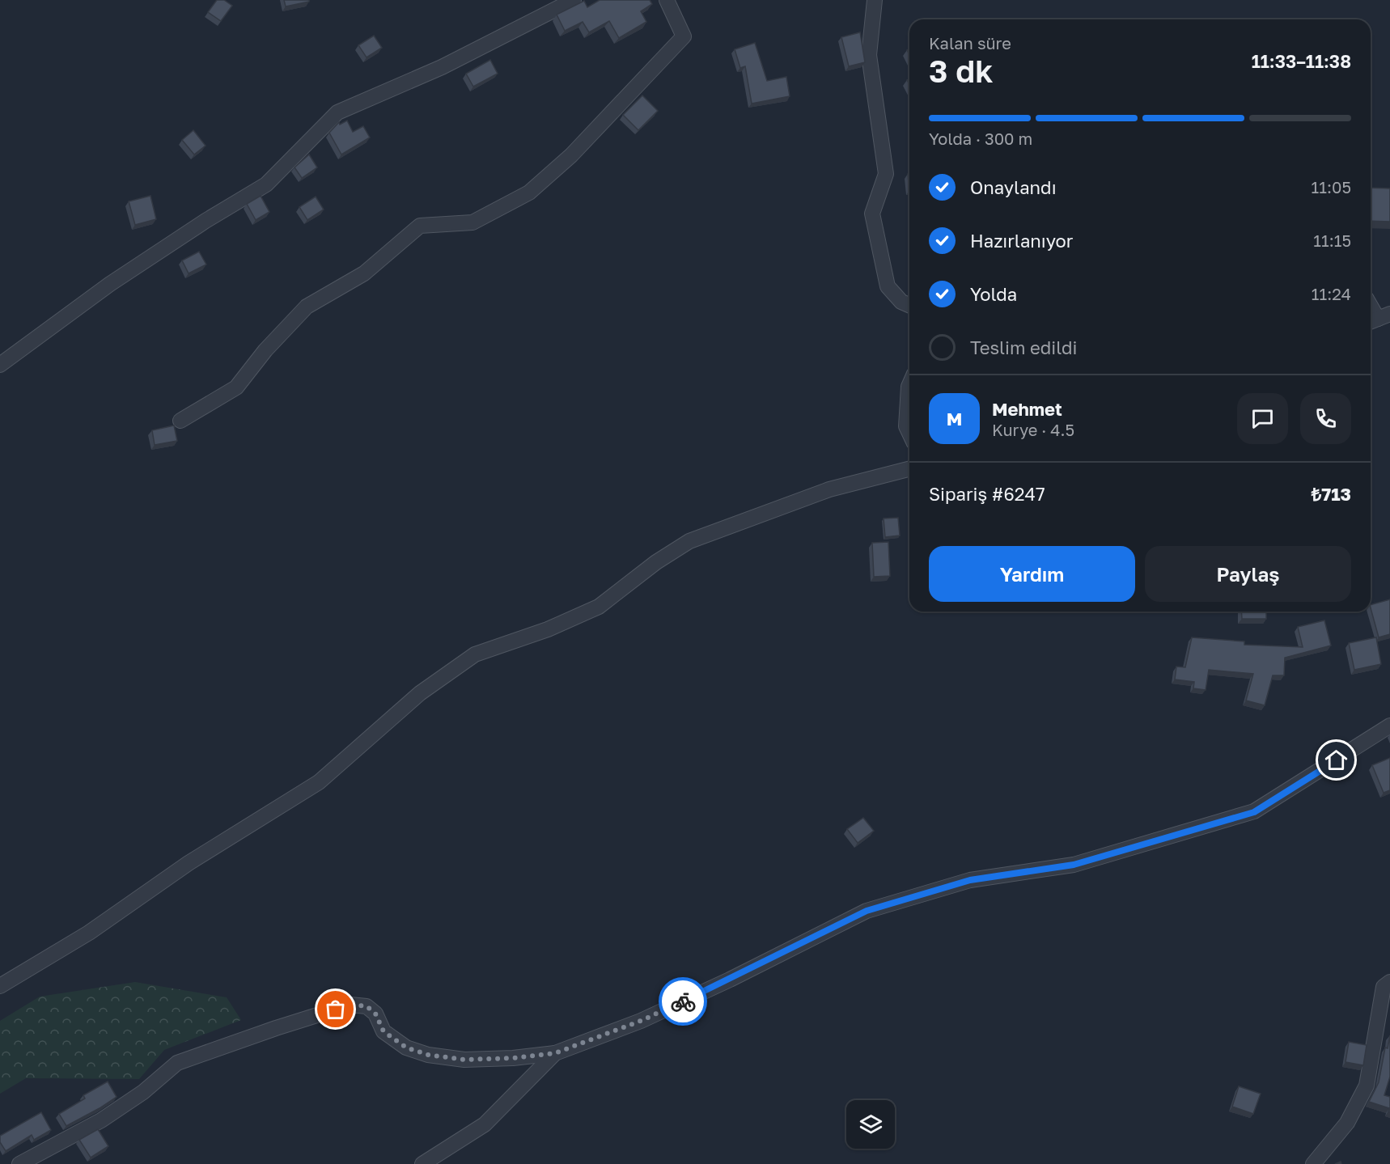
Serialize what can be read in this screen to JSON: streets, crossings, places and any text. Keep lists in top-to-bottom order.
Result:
{
  "page": {
    "heading": ["3 dk", "Kalan süre", "11:33–11:38"],
    "panel": [
      "Mehmet",
      "Kurye · 4.5",
      "Sipariş #6247",
      "₺713"
    ],
    "bar": "Yolda · 300 m",
    "list": [
      ["Onaylandı", "11:05"],
      ["Hazırlanıyor", "11:15"],
      ["Yolda", "11:24"],
      "Teslim edildi"
    ],
    "round": "M",
    "buttons": ["Yardım", "Paylaş"]
  }
}
